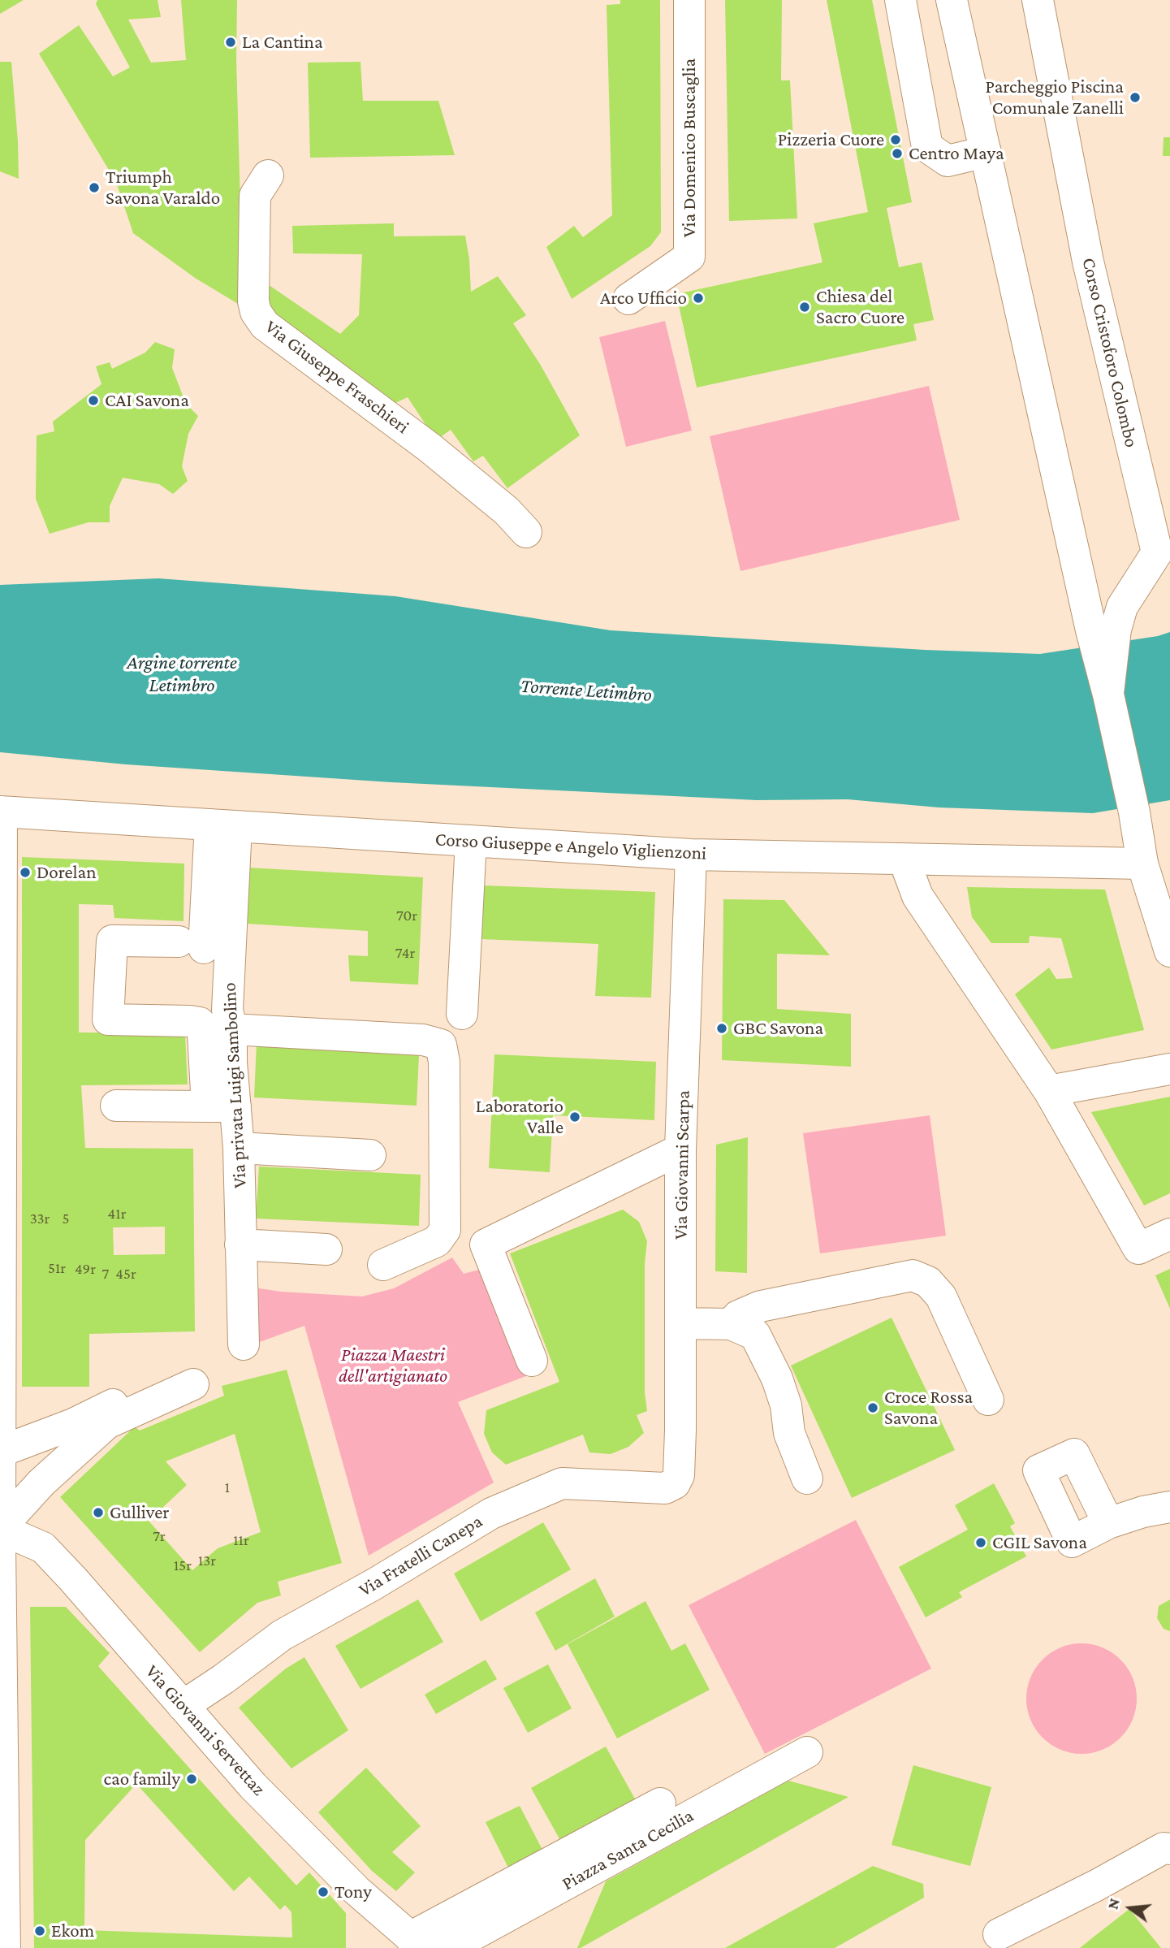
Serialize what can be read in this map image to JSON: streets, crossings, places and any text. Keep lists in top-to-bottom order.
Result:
{
  "streets": {
    "street": [
      "Via Domenico Buscaglia",
      "Corso Cristoforo Colombo",
      "Via Giuseppe Fraschieri",
      "Corso Giuseppe e Angelo Viglienzoni",
      "Via privata Luigi Sambolino",
      "Via Giovanni Scarpa",
      "Via Fratelli Canepa",
      "Via Giovanni Servettaz",
      "Piazza Santa Cecilia"
    ]
  },
  "crossings": [
    ["Corso Giuseppe e Angelo Viglienzoni", "Via privata Luigi Sambolino"],
    ["Corso Giuseppe e Angelo Viglienzoni", "Via Giovanni Scarpa"],
    ["Via Giovanni Scarpa", "Via Fratelli Canepa"],
    ["Via Fratelli Canepa", "Via Giovanni Servettaz"]
  ],
  "water": ["Argine torrente Letimbro", "Torrente Letimbro"],
  "parks": ["Piazza Maestri dell'artigianato"],
  "places": [
    "La Cantina",
    "Parcheggio Piscina Comunale Zanelli",
    "Pizzeria Cuore",
    "Centro Maya",
    "Triumph Savona Varaldo",
    "Arco Ufficio",
    "Chiesa del Sacro Cuore",
    "CAI Savona",
    "Dorelan",
    "GBC Savona",
    "Laboratorio Valle",
    "Croce Rossa Savona",
    "Gulliver",
    "CGIL Savona",
    "cao family",
    "Tony",
    "Ekom"
  ],
  "house_numbers": [
    "70r",
    "74r",
    "41r",
    "33r",
    "5",
    "51r",
    "49r",
    "7",
    "45r",
    "1",
    "7r",
    "11r",
    "13r",
    "15r"
  ],
  "north": "left"
}
